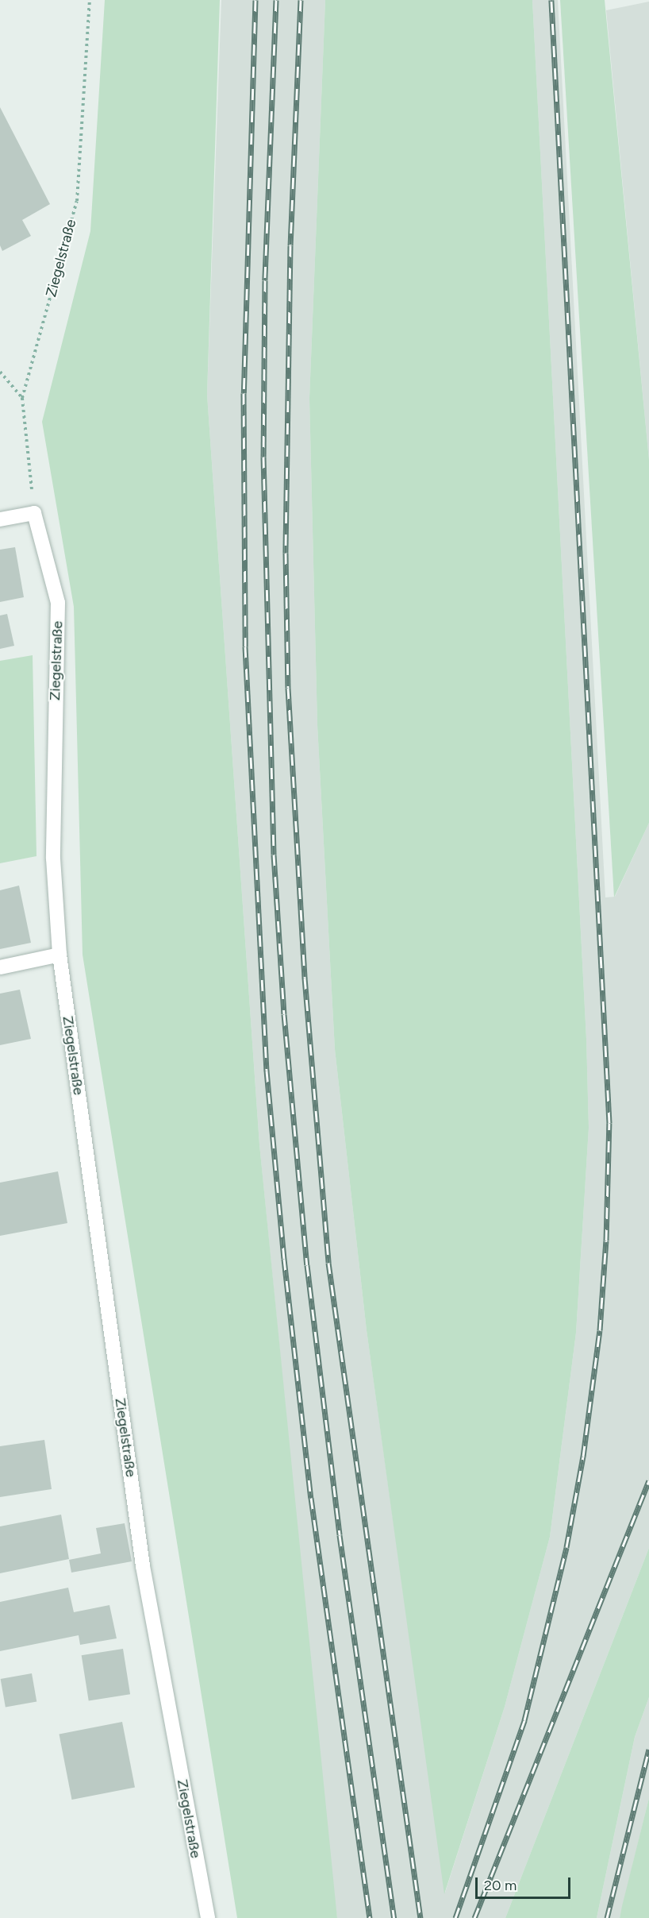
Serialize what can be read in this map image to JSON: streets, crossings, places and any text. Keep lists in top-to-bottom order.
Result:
{
  "streets": {
    "street": ["Ziegelstraße"]
  },
  "scale_bar": "20 m"
}
